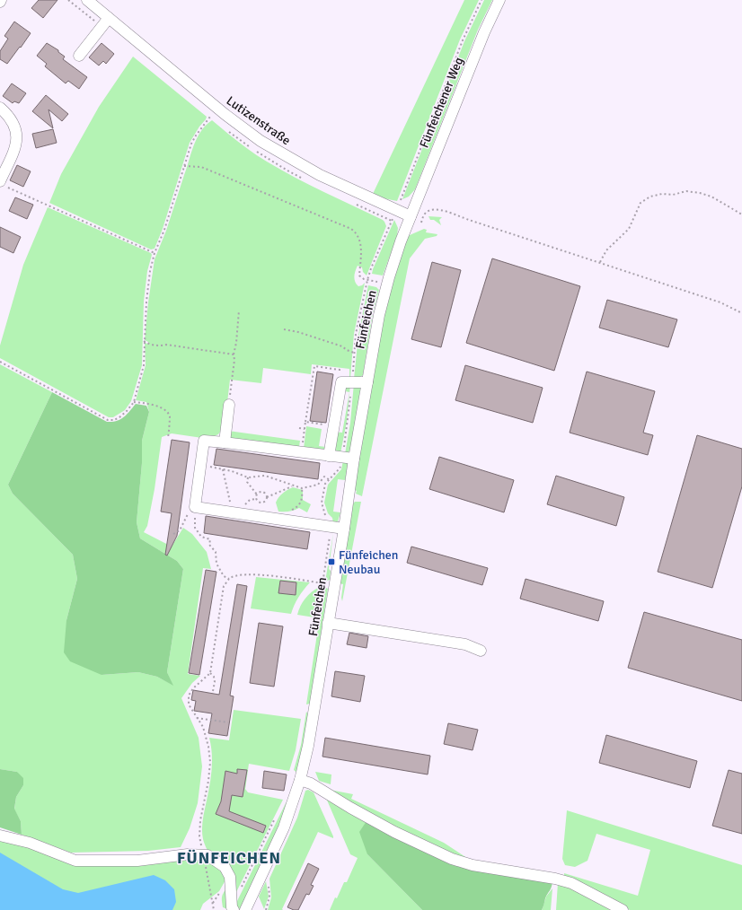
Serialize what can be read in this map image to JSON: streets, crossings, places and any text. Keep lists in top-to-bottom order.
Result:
{
  "streets": {
    "street": ["Fünfeichener Weg", "Lutizenstraße", "Fünfeichen"]
  },
  "crossings": [
    ["Fünfeichener Weg", "Lutizenstraße"],
    ["Fünfeichener Weg", "Fünfeichen"],
    ["Lutizenstraße", "Fünfeichen"]
  ],
  "districts": ["FÜNFEICHEN"],
  "places": {
    "transit": ["Fünfeichen Neubau"]
  }
}
